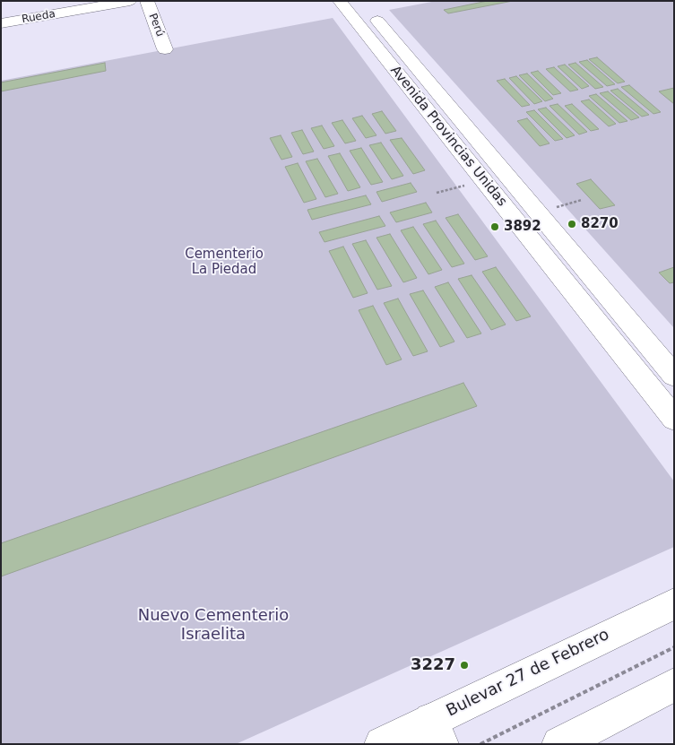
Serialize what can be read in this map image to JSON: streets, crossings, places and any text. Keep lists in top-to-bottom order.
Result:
{
  "streets": {
    "main road": [
      "Rueda",
      "Perú",
      "Avenida Provincias Unidas",
      "Bulevar 27 de Febrero"
    ]
  },
  "parks": ["Cementerio La Piedad", "Nuevo Cementerio Israelita"],
  "places": ["8270", "3892", "3227"]
}
